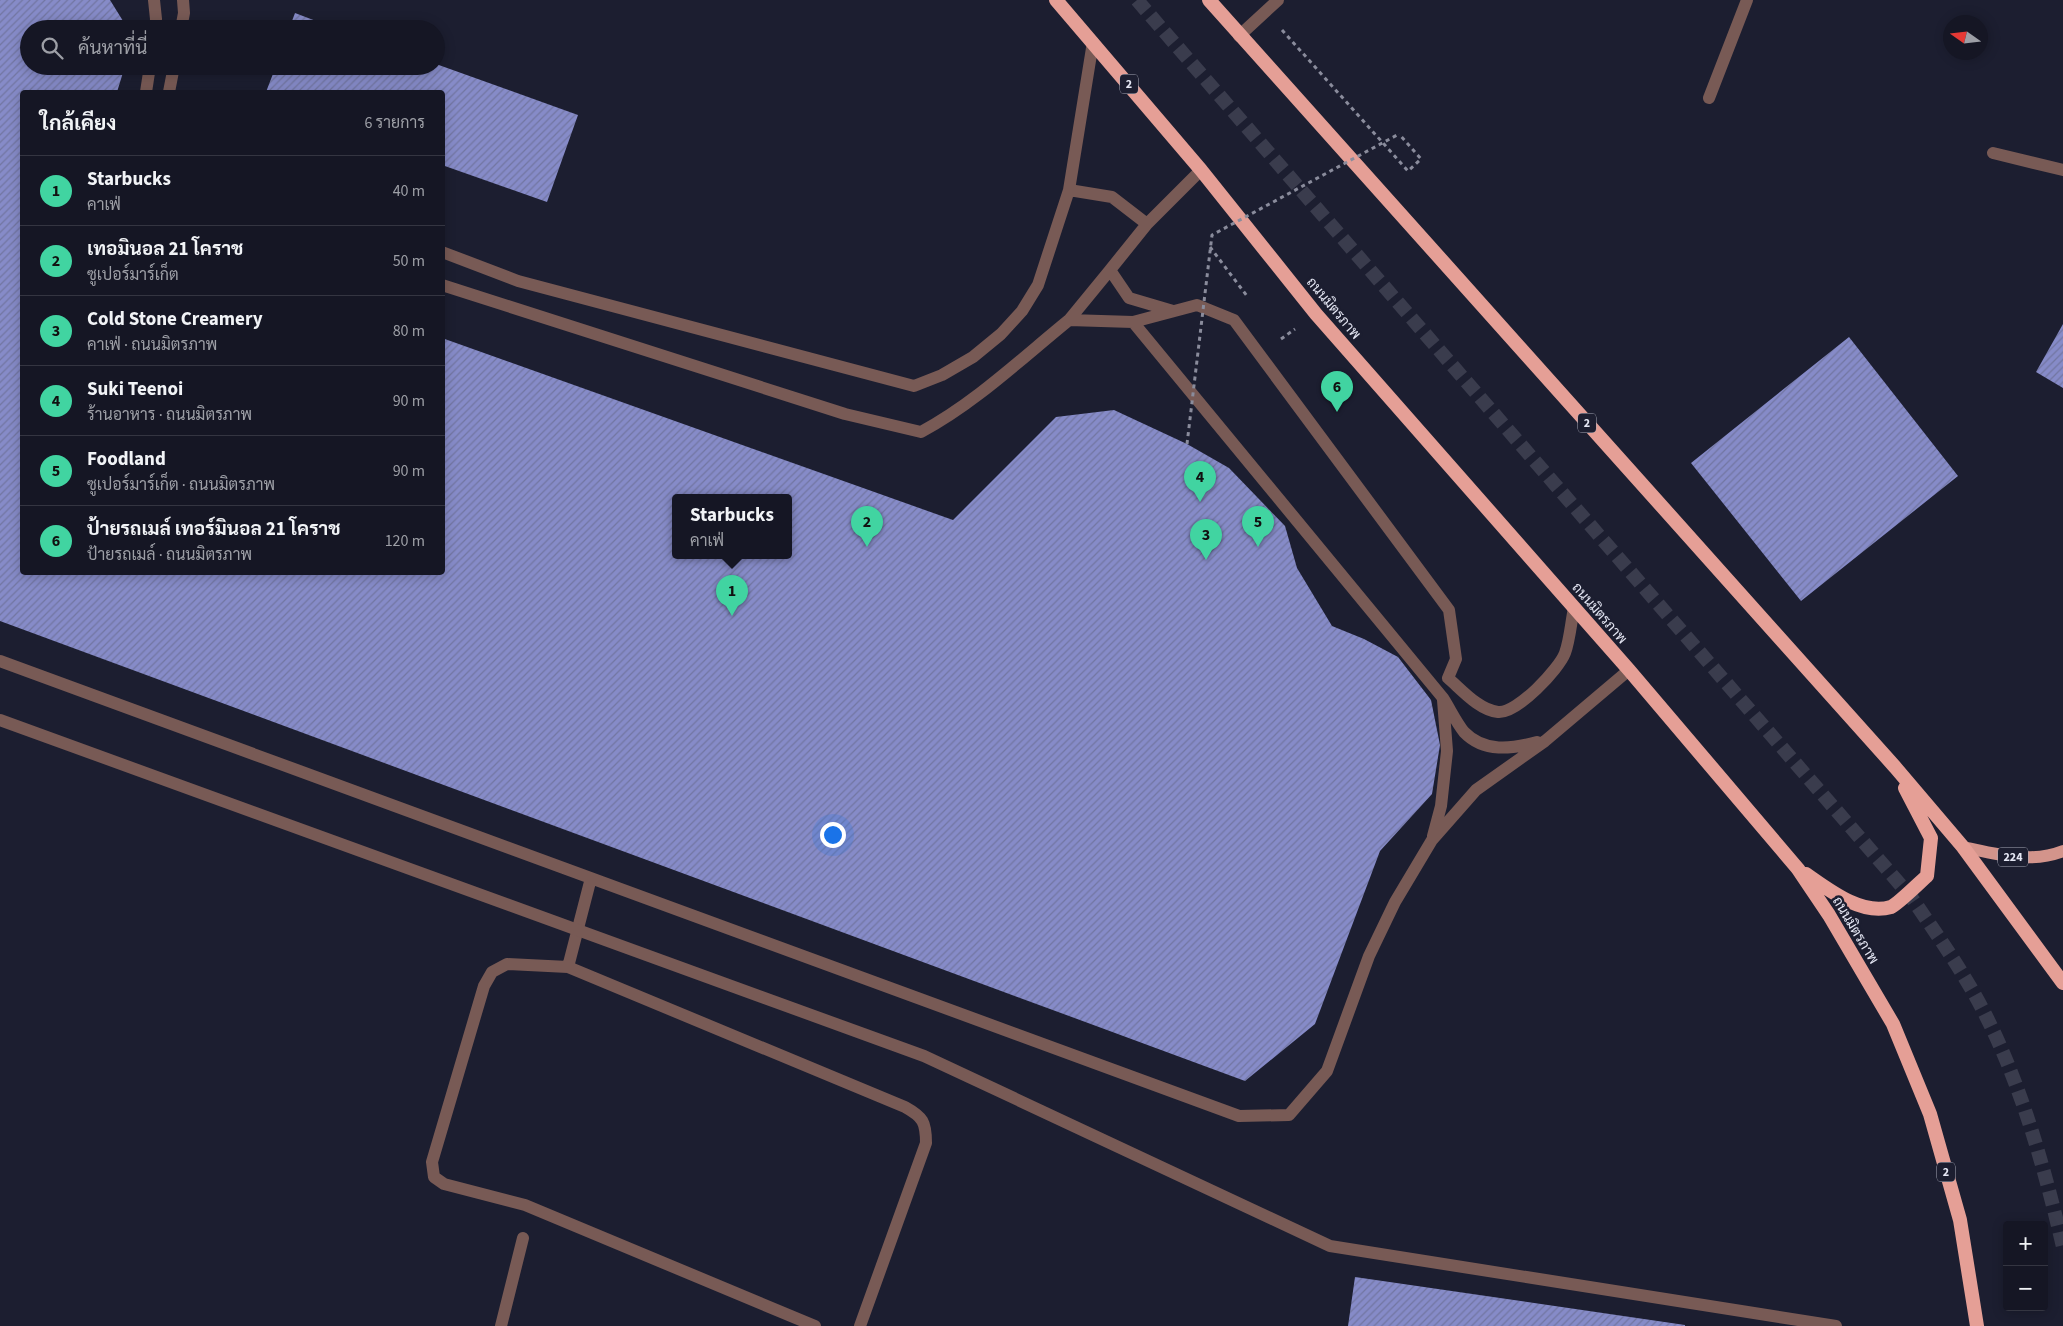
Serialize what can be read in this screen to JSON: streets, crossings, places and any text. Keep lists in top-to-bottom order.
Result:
{
  "streets": {
    "highway": ["2", "ถนนมิตรภาพ"],
    "main road": ["224"]
  },
  "crossings": [
    ["2", "224"]
  ],
  "north": "left",
  "page": {
    "search": "ค้นหาที่นี่",
    "heading": ["ใกล้เคียง", "6 รายการ"],
    "list": [
      {
        "mark": "1",
        "name": "Starbucks",
        "note": "คาเฟ่",
        "value": "40 m"
      },
      {
        "mark": "2",
        "name": "เทอมินอล 21 โคราช",
        "note": "ซูเปอร์มาร์เก็ต",
        "value": "50 m"
      },
      {
        "mark": "3",
        "name": "Cold Stone Creamery",
        "note": "คาเฟ่ · ถนนมิตรภาพ",
        "value": "80 m"
      },
      {
        "mark": "4",
        "name": "Suki Teenoi",
        "note": "ร้านอาหาร · ถนนมิตรภาพ",
        "value": "90 m"
      },
      {
        "mark": "5",
        "name": "Foodland",
        "note": "ซูเปอร์มาร์เก็ต · ถนนมิตรภาพ",
        "value": "90 m"
      },
      {
        "mark": "6",
        "name": "ป้ายรถเมล์ เทอร์มินอล 21 โคราช",
        "note": "ป้ายรถเมล์ · ถนนมิตรภาพ",
        "value": "120 m"
      }
    ],
    "pins": [
      "6",
      "4",
      "2",
      "5",
      "3",
      "1"
    ],
    "popup": ["Starbucks", "คาเฟ่"],
    "map_buttons": ["+", "−"]
  }
}
